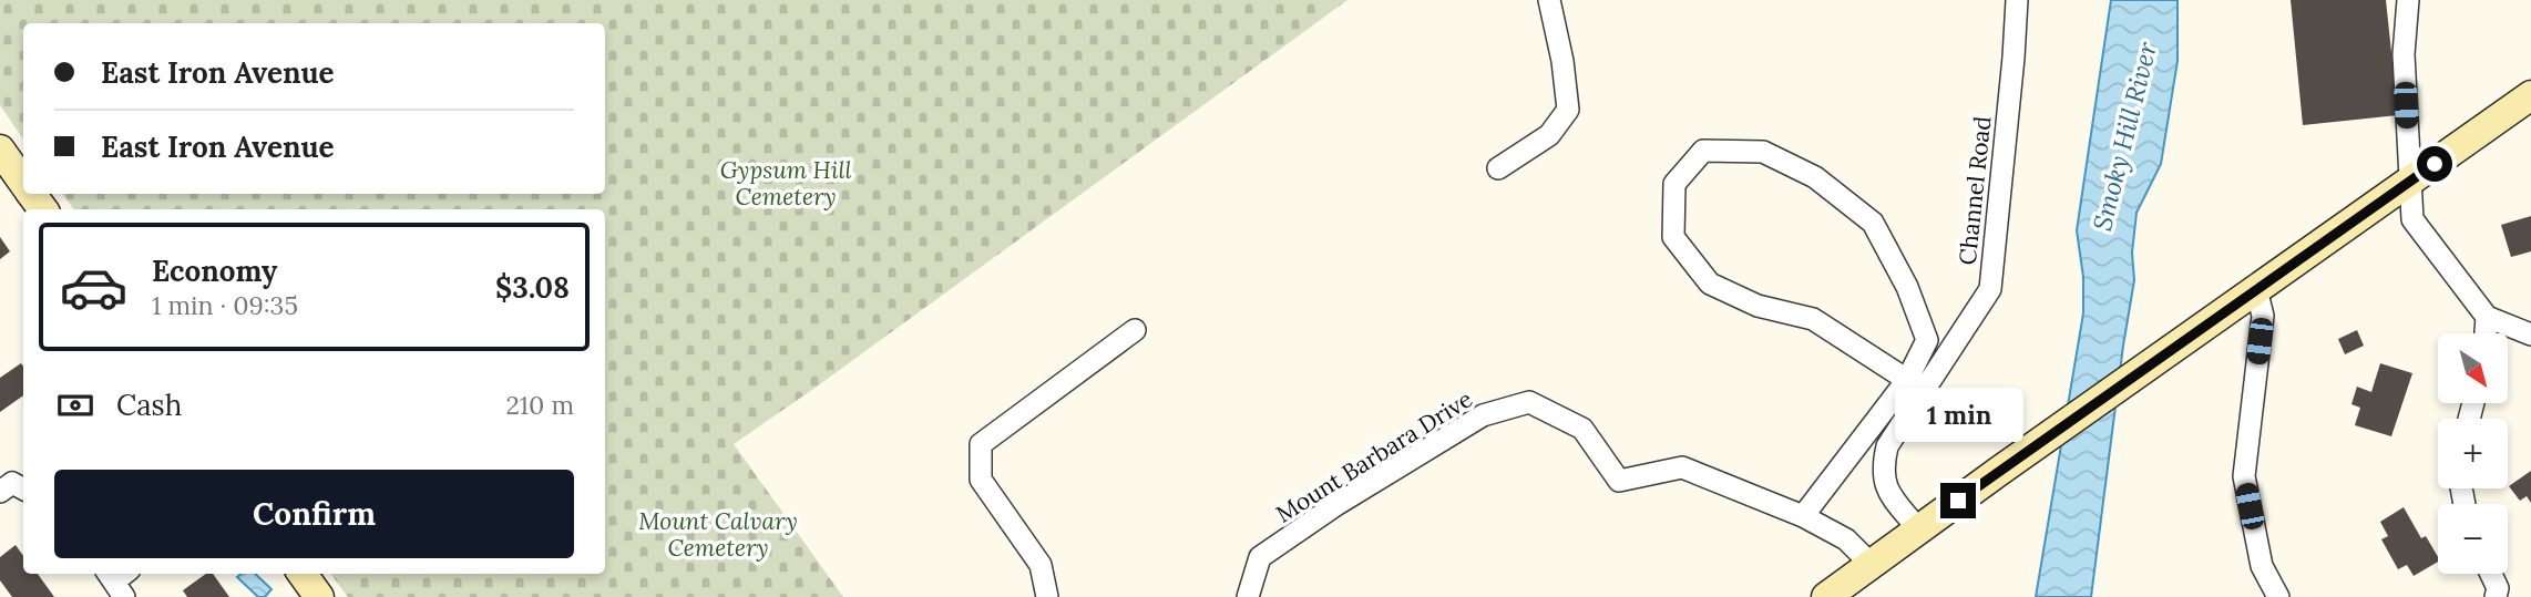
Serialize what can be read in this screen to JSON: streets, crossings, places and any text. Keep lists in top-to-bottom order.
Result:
{
  "streets": {
    "street": ["Channel Road", "Mount Barbara Drive"]
  },
  "water": ["Smoky Hill River"],
  "parks": ["Gypsum Hill Cemetery", "Mount Calvary Cemetery"],
  "north": "bottom right",
  "page": {
    "banner": ["East Iron Avenue", "East Iron Avenue"],
    "list": [
      {
        "name": "Economy",
        "note": "1 min · 09:35",
        "value": "$3.08"
      }
    ],
    "map_buttons": ["+", "−"],
    "pay": ["Cash", "210 m"],
    "bubble": "1 min",
    "buttons": "Confirm"
  }
}
